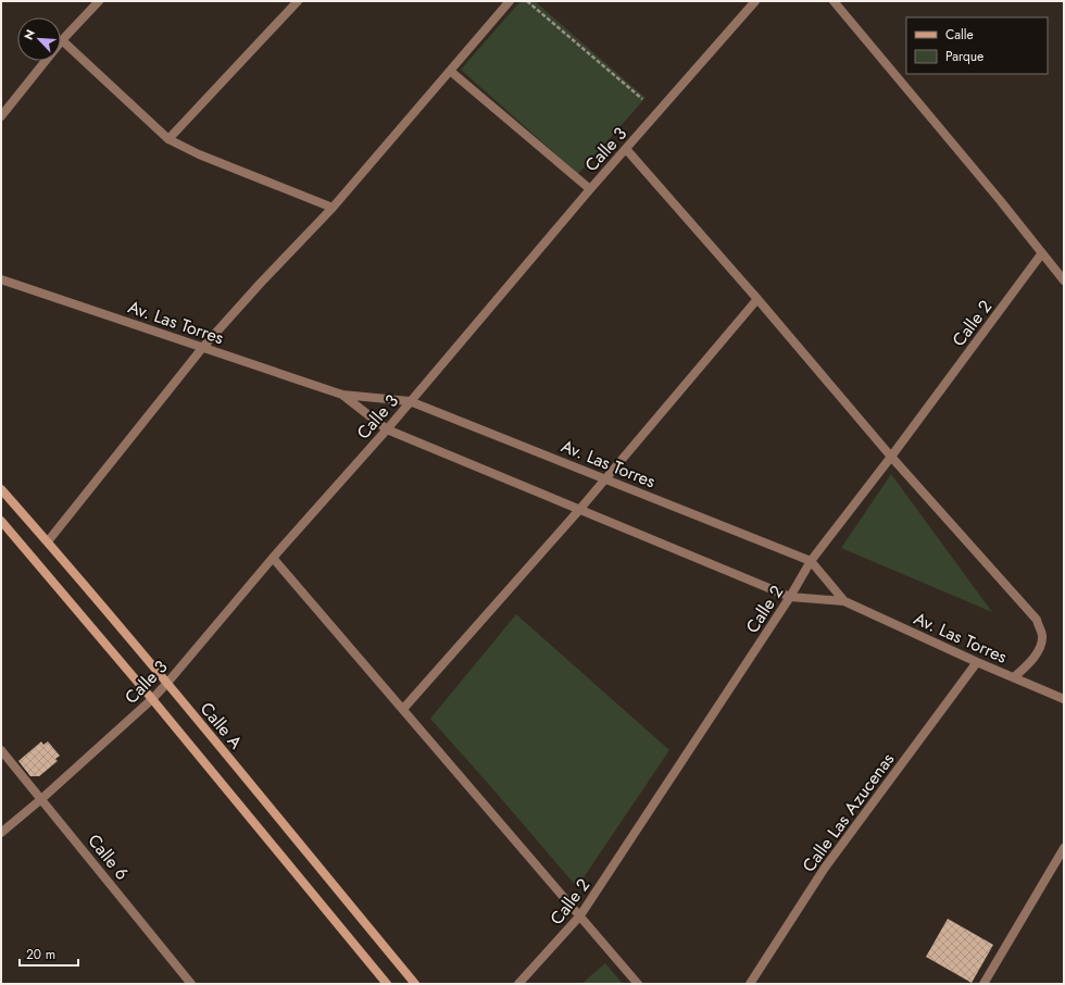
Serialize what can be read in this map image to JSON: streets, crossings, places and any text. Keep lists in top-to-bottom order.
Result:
{
  "streets": {
    "street": [
      "Calle 3",
      "Av. Las Torres",
      "Calle 2",
      "Calle A",
      "Calle Las Azucenas",
      "Calle 6"
    ]
  },
  "crossings": [
    ["Calle 3", "Av. Las Torres"],
    ["Calle 3", "Calle A"],
    ["Calle 3", "Calle 6"],
    ["Av. Las Torres", "Calle 2"],
    ["Av. Las Torres", "Calle Las Azucenas"]
  ],
  "legend": ["Calle", "Parque"],
  "scale_bar": "20 m",
  "north": "top left"
}
